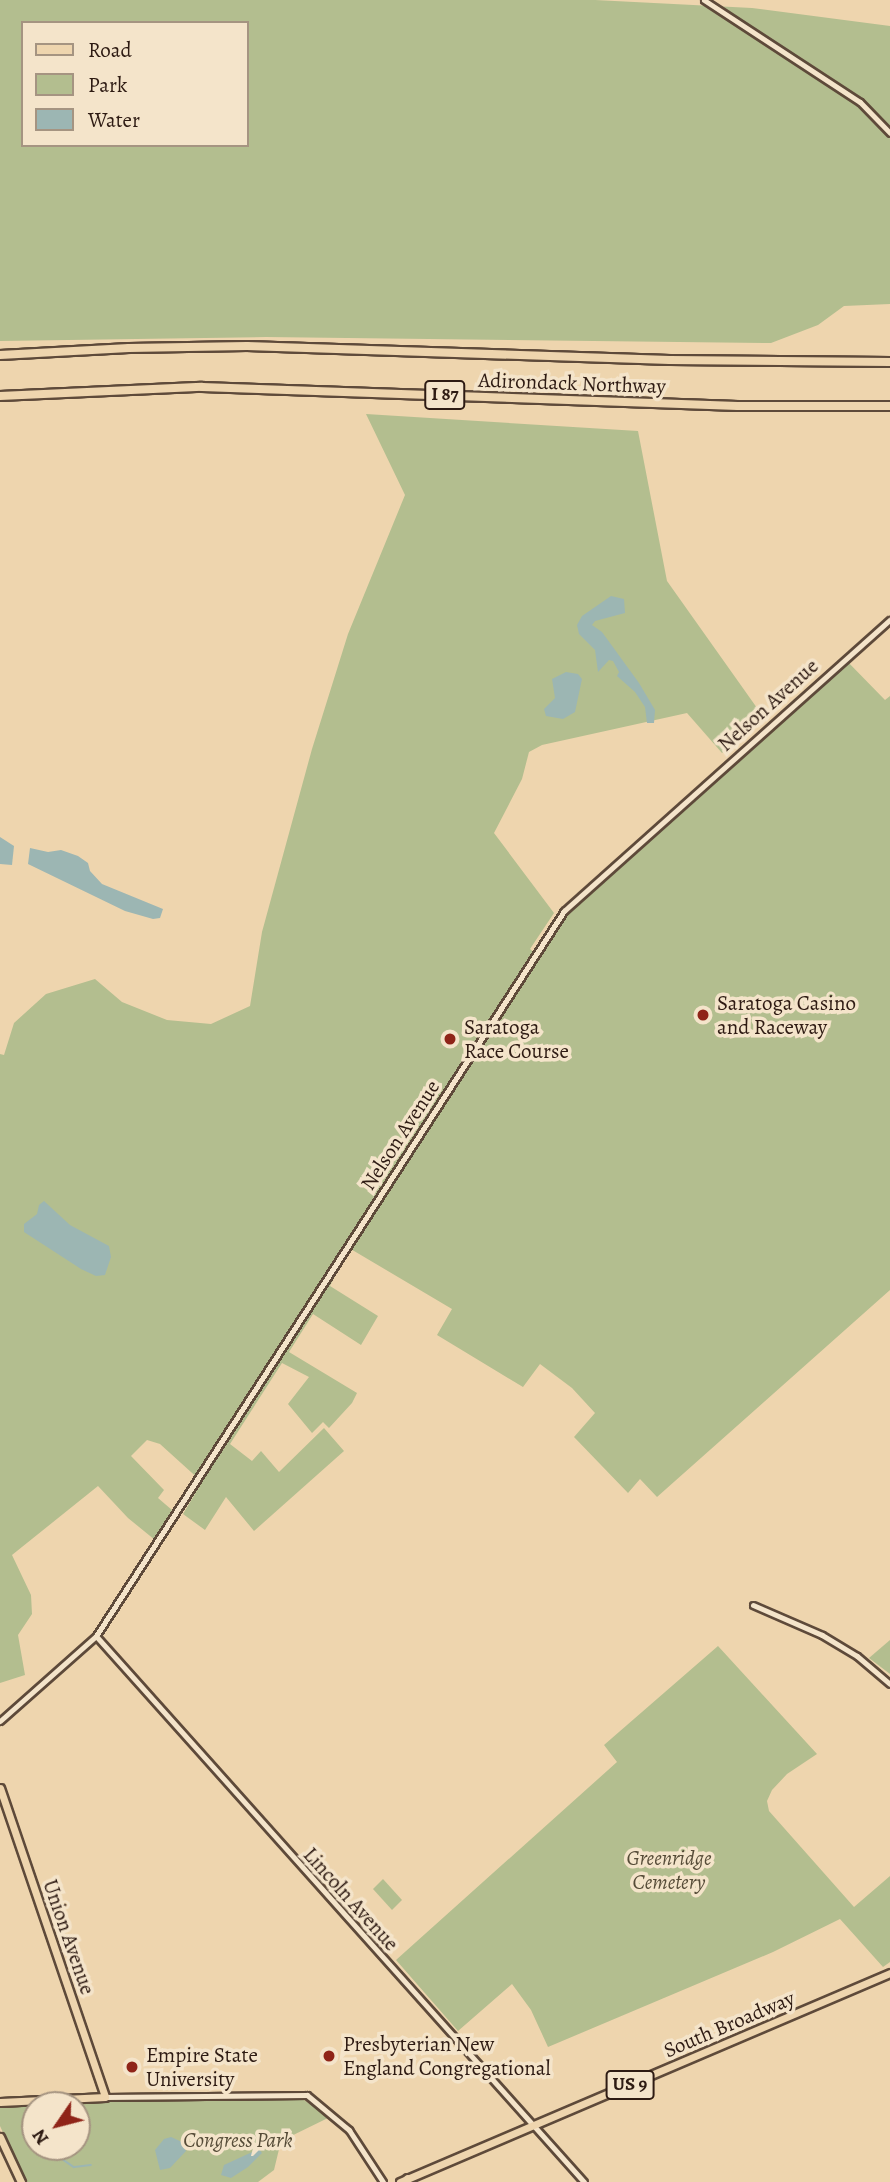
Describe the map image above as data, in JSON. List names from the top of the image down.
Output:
{
  "streets": {
    "highway": ["Adirondack Northway", "I 87"],
    "main road": ["Union Avenue", "South Broadway", "US 9"],
    "street": ["Nelson Avenue", "Lincoln Avenue"]
  },
  "crossings": [
    ["Nelson Avenue", "Lincoln Avenue"],
    ["Lincoln Avenue", "South Broadway"]
  ],
  "parks": ["Greenridge Cemetery", "Congress Park"],
  "places": [
    "Saratoga Casino and Raceway",
    "Saratoga Race Course",
    "Presbyterian New England Congregational",
    "Empire State University"
  ],
  "legend": ["Road", "Park", "Water"],
  "north": "bottom left"
}
